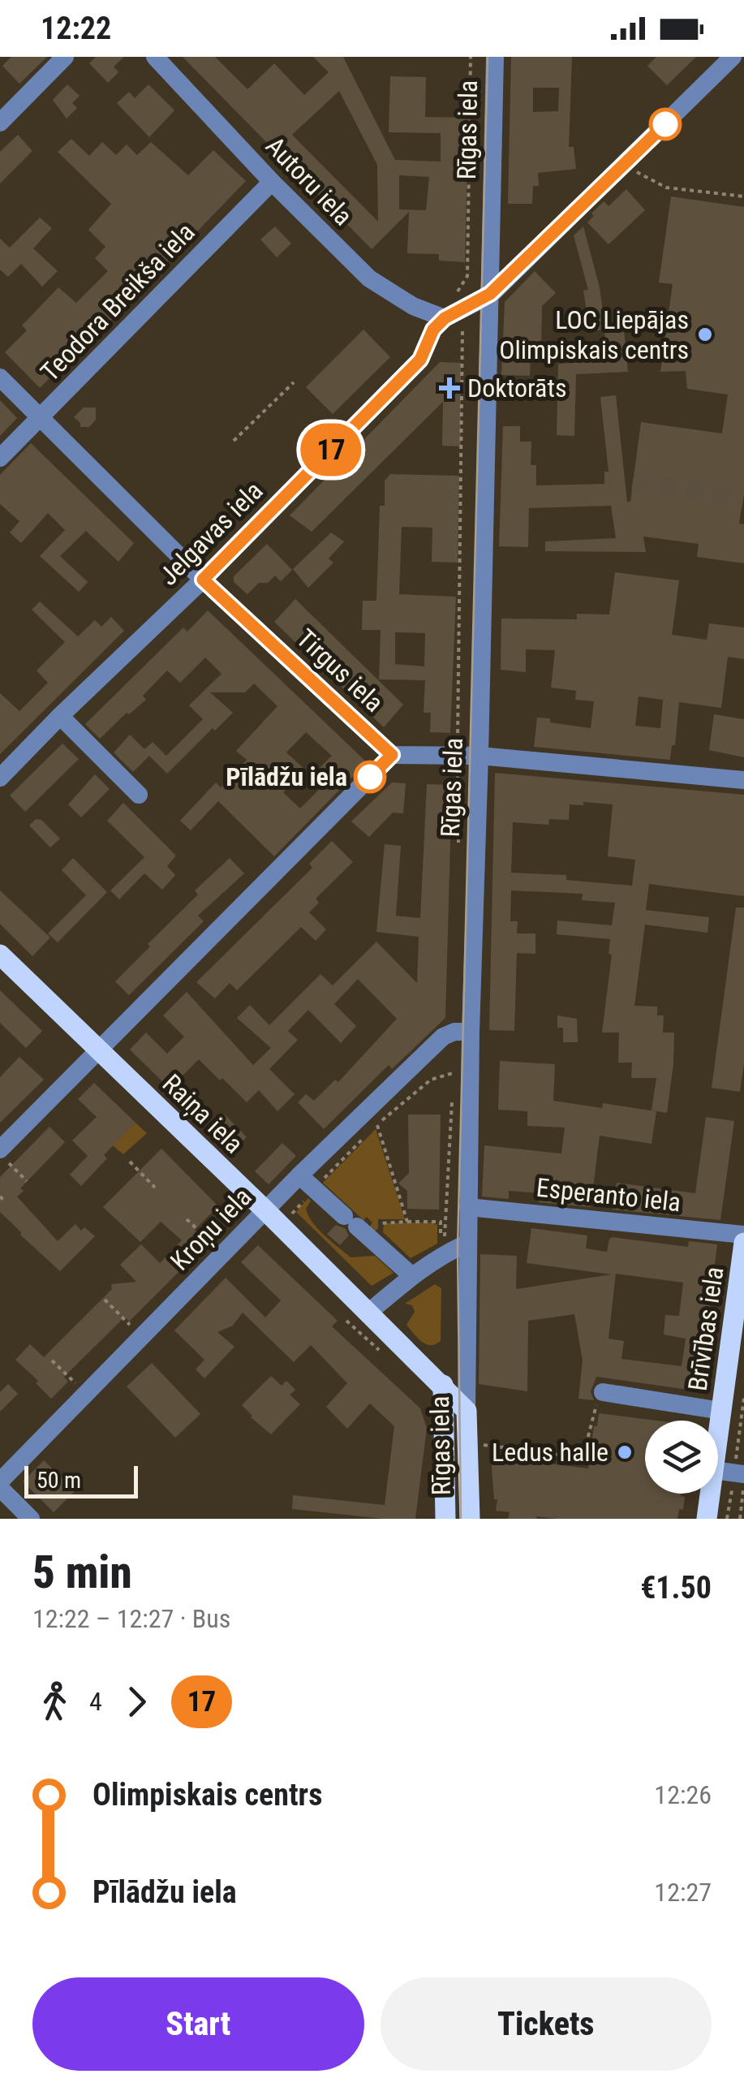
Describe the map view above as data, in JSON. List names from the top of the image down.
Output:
{
  "streets": {
    "main road": ["Rīgas iela", "Raiņa iela", "Brīvības iela"],
    "street": [
      "Autoru iela",
      "Teodora Breikša iela",
      "Jelgavas iela",
      "Tirgus iela",
      "Esperanto iela",
      "Kroņu iela"
    ]
  },
  "crossings": [
    ["Rīgas iela", "Jelgavas iela"],
    ["Rīgas iela", "Raiņa iela"],
    ["Rīgas iela", "Esperanto iela"],
    ["Rīgas iela", "Kroņu iela"],
    ["Autoru iela", "Teodora Breikša iela"],
    ["Autoru iela", "Jelgavas iela"],
    ["Teodora Breikša iela", "Tirgus iela"],
    ["Jelgavas iela", "Tirgus iela"],
    ["Raiņa iela", "Kroņu iela"]
  ],
  "places": {
    "other": ["LOC Liepājas Olimpiskais centrs", "Pīlādžu iela", "Ledus halle"],
    "health": ["Doktorāts"]
  },
  "lines": ["bus line 17"],
  "scale_bar": "50 m",
  "page": {
    "status": "12:22",
    "on_map": "17",
    "scale": "50 m",
    "heading": ["5 min", "12:22 – 12:27 · Bus", "€1.50"],
    "legs": ["4", "17"],
    "list": [
      {
        "name": "Olimpiskais centrs",
        "value": "12:26"
      },
      {
        "name": "Pīlādžu iela",
        "value": "12:27"
      }
    ],
    "buttons": ["Start", "Tickets"]
  }
}
